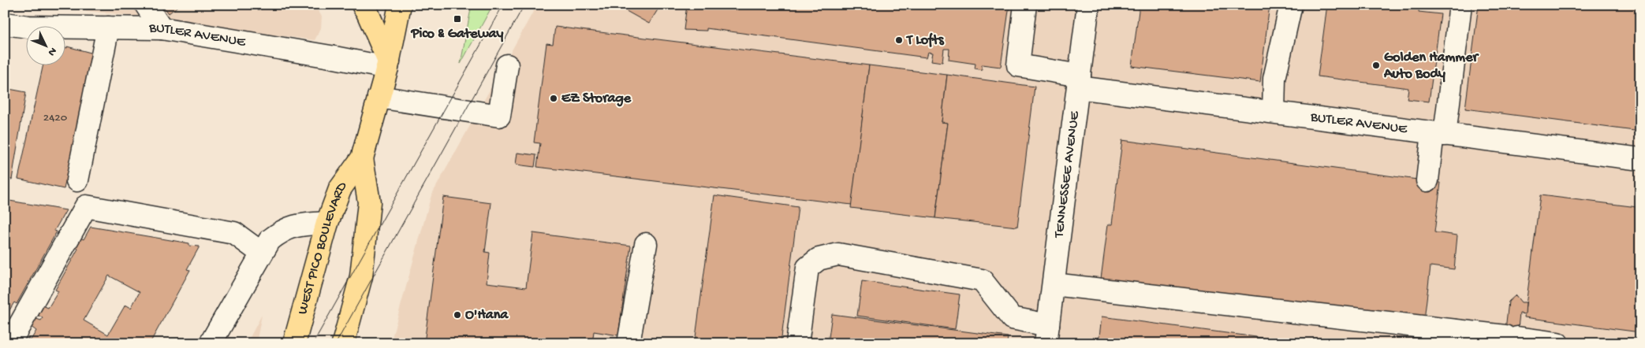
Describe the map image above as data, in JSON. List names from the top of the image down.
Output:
{
  "streets": {
    "main road": ["WEST PICO BOULEVARD"],
    "street": ["BUTLER AVENUE", "TENNESSEE AVENUE"]
  },
  "crossings": [
    ["BUTLER AVENUE", "TENNESSEE AVENUE"],
    ["BUTLER AVENUE", "WEST PICO BOULEVARD"]
  ],
  "places": {
    "transit": ["Pico & Gateway"],
    "other": [
      "T Lofts",
      "Golden Hammer Auto Body",
      "EZ Storage",
      "O'Hana"
    ]
  },
  "house_numbers": ["2420"],
  "north": "bottom right"
}
